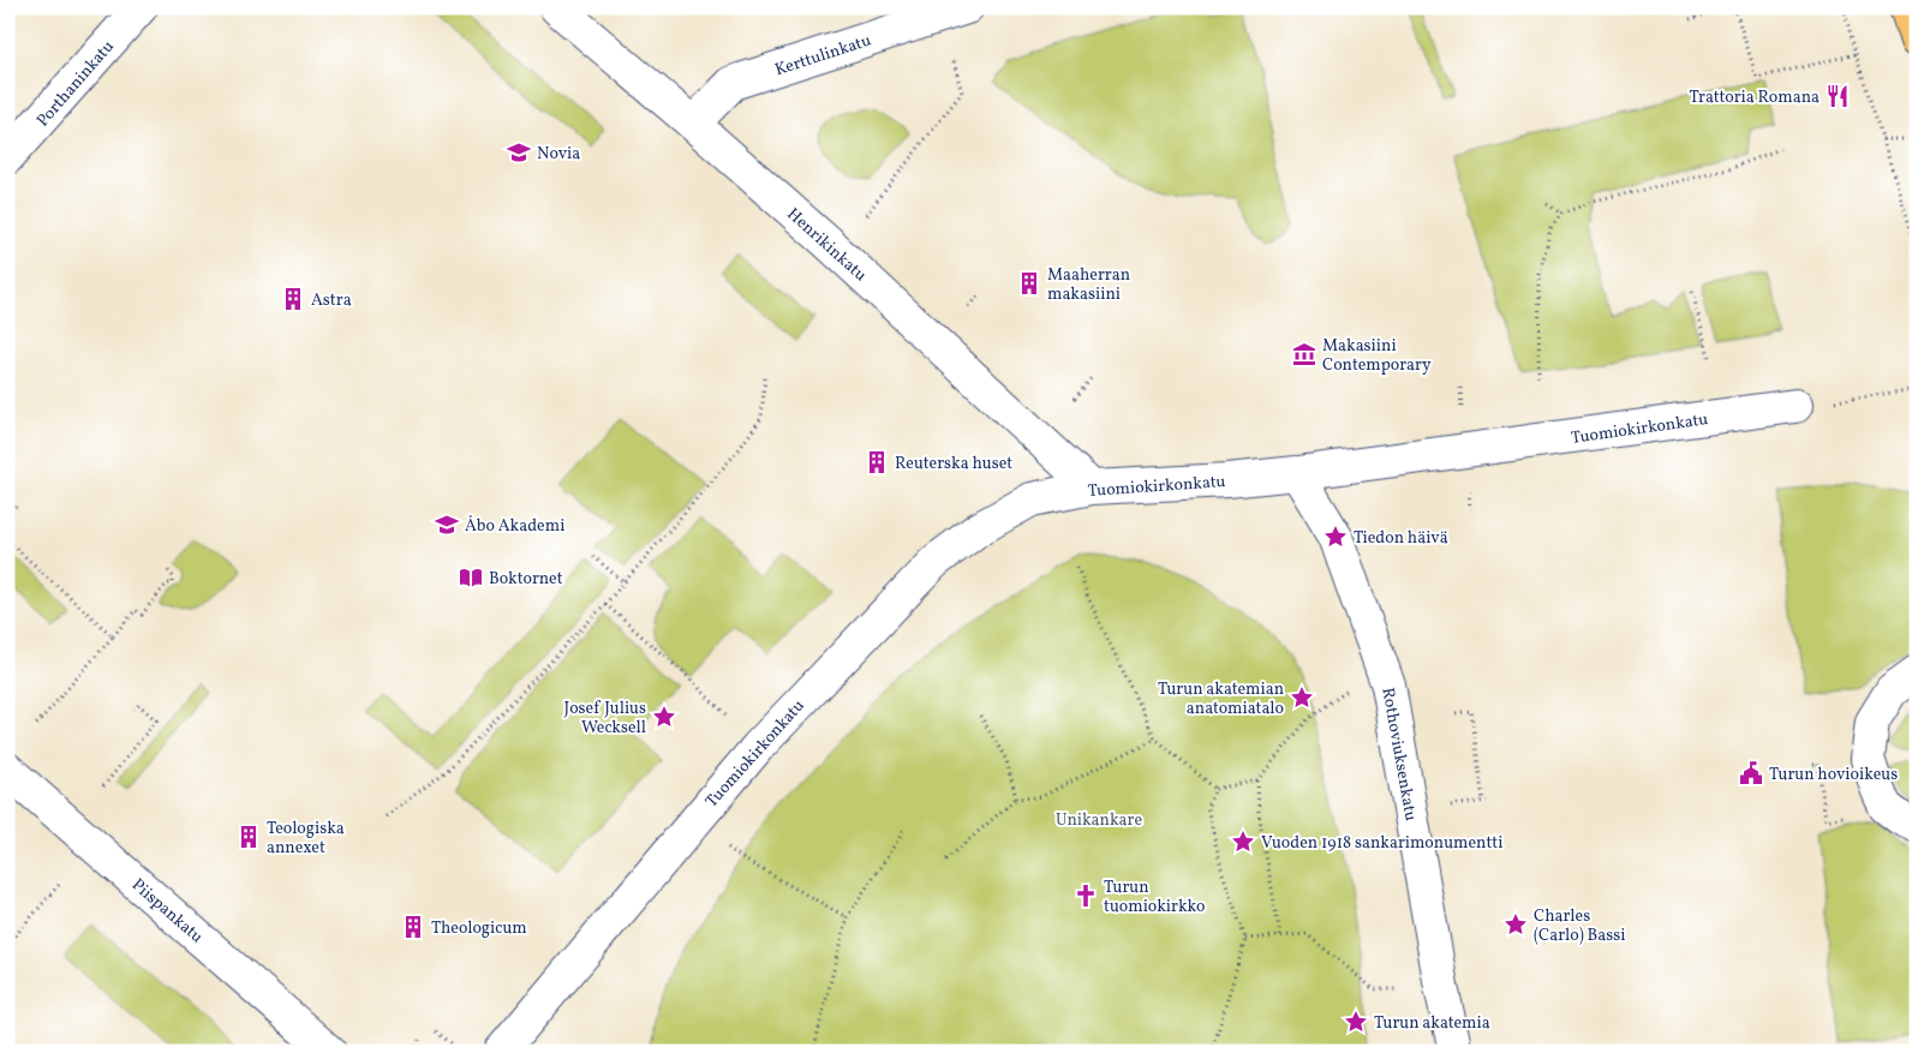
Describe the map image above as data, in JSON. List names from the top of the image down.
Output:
{
  "streets": {
    "street": [
      "Kerttulinkatu",
      "Porthaninkatu",
      "Henrikinkatu",
      "Tuomiokirkonkatu",
      "Rothoviuksenkatu",
      "Piispankatu"
    ]
  },
  "crossings": [
    ["Kerttulinkatu", "Henrikinkatu"],
    ["Henrikinkatu", "Tuomiokirkonkatu"],
    ["Tuomiokirkonkatu", "Rothoviuksenkatu"]
  ],
  "parks": ["Unikankare"],
  "places": {
    "restaurant": ["Trattoria Romana"],
    "school or university": ["Novia", "Åbo Akademi"],
    "building": [
      "Maaherran makasiini",
      "Astra",
      "Reuterska huset",
      "Teologiska annexet",
      "Theologicum"
    ],
    "museum": ["Makasiini Contemporary"],
    "place": [
      "Tiedon häivä",
      "Turun akatemian anatomiatalo",
      "Josef Julius Wecksell",
      "Vuoden 1918 sankarimonumentti",
      "Charles (Carlo) Bassi",
      "Turun akatemia"
    ],
    "library": ["Boktornet"],
    "public building": ["Turun hovioikeus"],
    "church": ["Turun tuomiokirkko"]
  }
}
